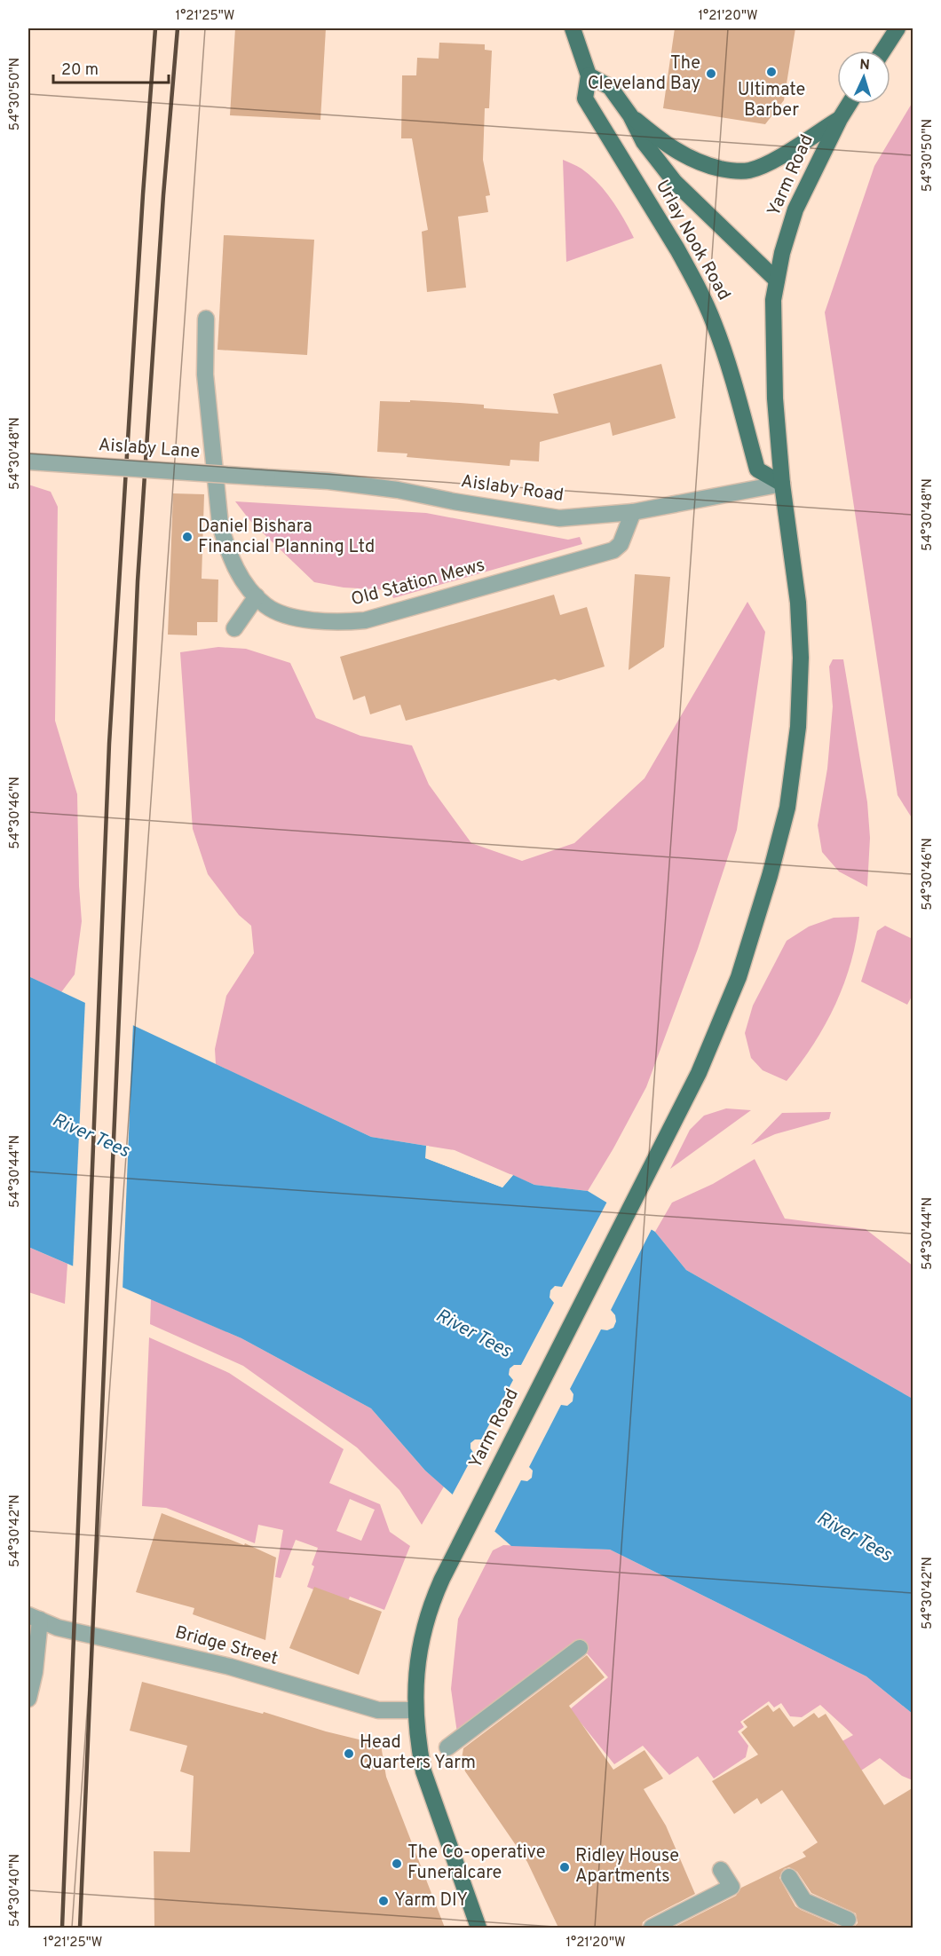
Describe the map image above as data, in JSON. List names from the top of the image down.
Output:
{
  "streets": {
    "main road": ["Yarm Road", "Urlay Nook Road"],
    "street": [
      "Aislaby Lane",
      "Aislaby Road",
      "Old Station Mews",
      "Bridge Street"
    ]
  },
  "crossings": [
    ["Yarm Road", "Urlay Nook Road"],
    ["Yarm Road", "Aislaby Road"],
    ["Yarm Road", "Bridge Street"],
    ["Urlay Nook Road", "Aislaby Road"],
    ["Aislaby Lane", "Aislaby Road"],
    ["Aislaby Road", "Old Station Mews"]
  ],
  "water": ["River Tees"],
  "places": [
    "Ultimate Barber",
    "The Cleveland Bay",
    "Daniel Bishara Financial Planning Ltd",
    "Head Quarters Yarm",
    "The Co-operative Funeralcare",
    "Ridley House Apartments",
    "Yarm DIY"
  ],
  "scale_bar": "20 m",
  "north": "top",
  "coordinates": [
    "1°21'25\"W",
    "1°21'20\"W",
    "54°30'50\"N",
    "54°30'48\"N",
    "54°30'46\"N",
    "54°30'44\"N",
    "54°30'42\"N",
    "54°30'40\"N"
  ]
}
